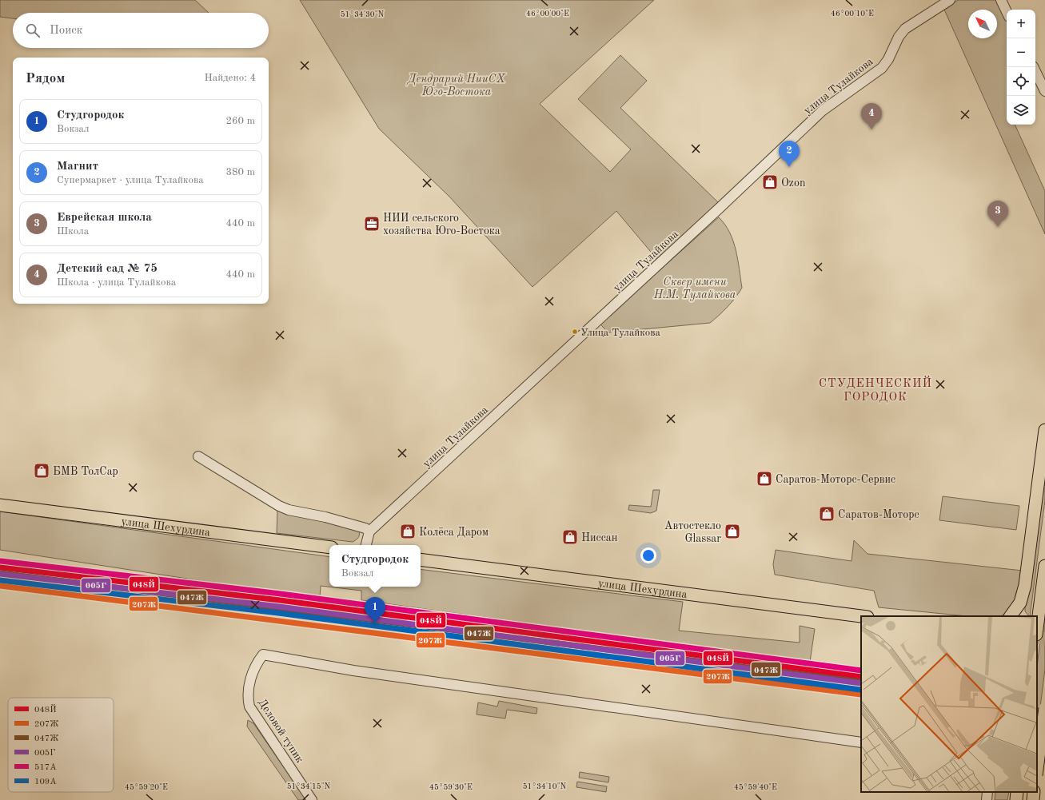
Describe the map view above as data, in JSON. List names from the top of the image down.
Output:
{
  "streets": {
    "main road": ["улица Шехурдина"],
    "street": ["улица Тулайкова", "Деловой тупик"]
  },
  "districts": ["СТУДЕНЧЕСКИЙ ГОРОДОК"],
  "parks": ["Дендрарий НииСХ Юго-Востока", "Сквер имени Н.М. Тулайкова"],
  "places": {
    "shop": [
      "Ozon",
      "БМВ ТолСар",
      "Саратов-Моторс-Сервис",
      "Саратов-Моторс",
      "Колёса Даром",
      "Автостекло Glassar",
      "Ниссан"
    ],
    "office": ["НИИ сельского хозяйства Юго-Востока"],
    "other": ["Улица Тулайкова"]
  },
  "lines": [
    "transit line 517А",
    "transit line 048Й",
    "transit line 047Ж",
    "transit line 005Г",
    "transit line 109А",
    "transit line 207Ж"
  ],
  "legend": [
    "048Й",
    "207Ж",
    "047Ж",
    "005Г",
    "517А",
    "109А"
  ],
  "north": "top left",
  "page": {
    "map_buttons": ["+", "−"],
    "search": "Поиск",
    "heading": ["Рядом", "Найдено: 4"],
    "list": [
      {
        "mark": "1",
        "name": "Студгородок",
        "note": "Вокзал",
        "value": "260 m"
      },
      {
        "mark": "2",
        "name": "Магнит",
        "note": "Супермаркет · улица Тулайкова",
        "value": "380 m"
      },
      {
        "mark": "3",
        "name": "Еврейская школа",
        "note": "Школа",
        "value": "440 m"
      },
      {
        "mark": "4",
        "name": "Детский сад № 75",
        "note": "Школа · улица Тулайкова",
        "value": "440 m"
      }
    ],
    "pins": [
      "4",
      "2",
      "3",
      "1"
    ],
    "popup": ["Студгородок", "Вокзал"]
  },
  "coordinates": [
    "46°00'00\"E",
    "46°00'10\"E",
    "51°34'30\"N",
    "51°34'15\"N",
    "51°34'10\"N",
    "45°59'20\"E",
    "45°59'30\"E",
    "45°59'40\"E"
  ]
}
